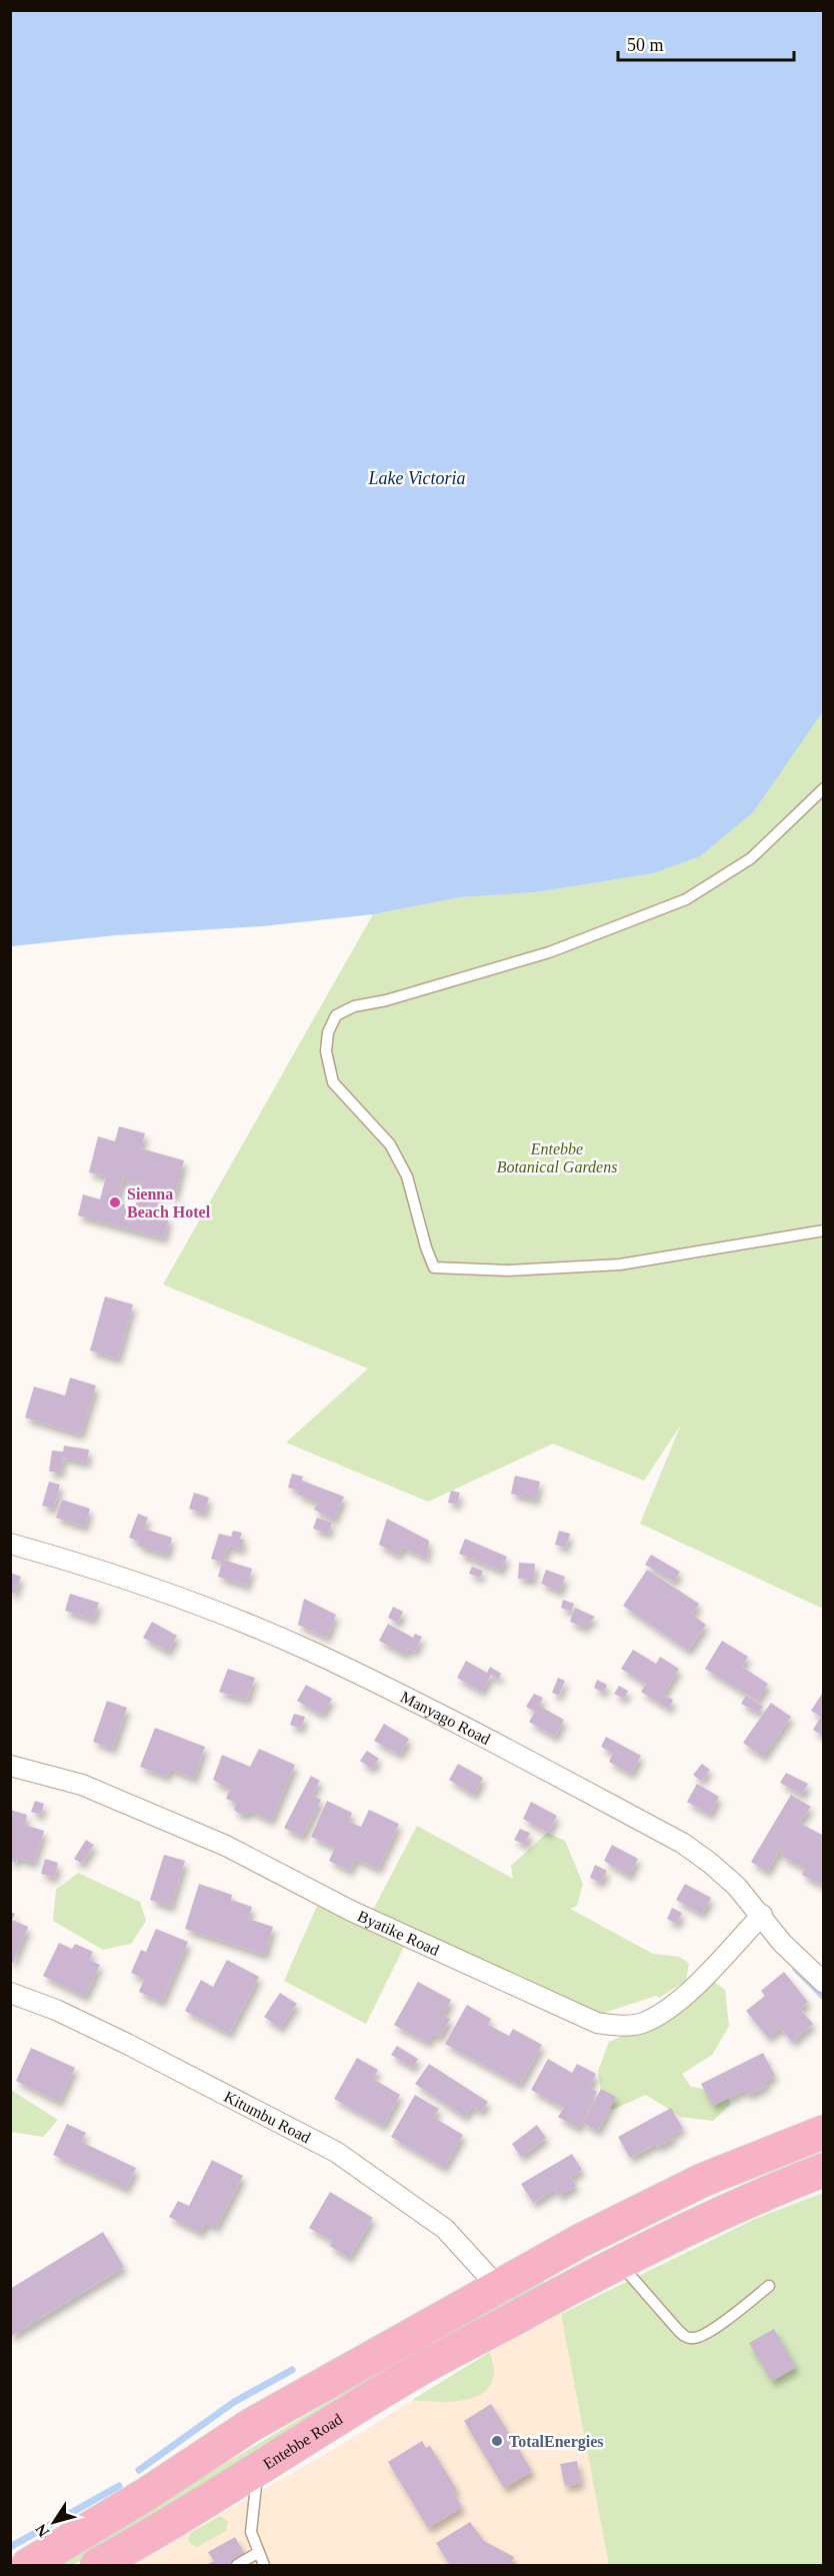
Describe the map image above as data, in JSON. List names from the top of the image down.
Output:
{
  "streets": {
    "highway": ["Entebbe Road"],
    "street": ["Manyago Road", "Byatike Road", "Kitumbu Road"]
  },
  "crossings": [
    ["Manyago Road", "Byatike Road"]
  ],
  "water": ["Lake Victoria"],
  "parks": ["Entebbe Botanical Gardens"],
  "places": ["Sienna Beach Hotel", "TotalEnergies"],
  "scale_bar": "50 m",
  "north": "bottom left"
}
